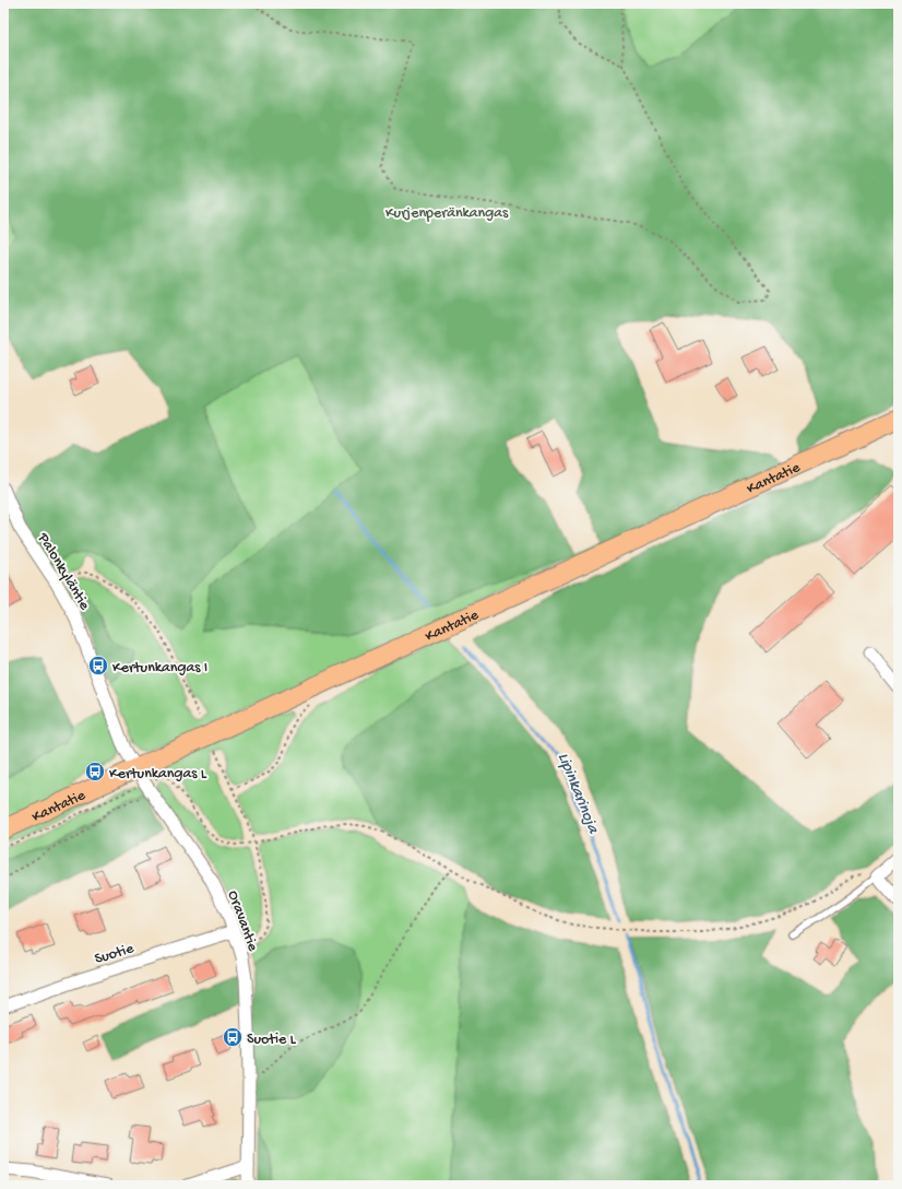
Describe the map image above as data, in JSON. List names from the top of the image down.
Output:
{
  "streets": {
    "main road": ["Kantatie"],
    "street": ["Palonkyläntie", "Oravantie", "Suotie"]
  },
  "crossings": [
    ["Kantatie", "Palonkyläntie"],
    ["Kantatie", "Oravantie"],
    ["Palonkyläntie", "Oravantie"],
    ["Oravantie", "Suotie"]
  ],
  "water": ["Lipinkarinoja"],
  "parks": ["Kurjenperänkangas"],
  "places": {
    "bus stop": ["Kertunkangas I", "Kertunkangas L", "Suotie L"]
  }
}
